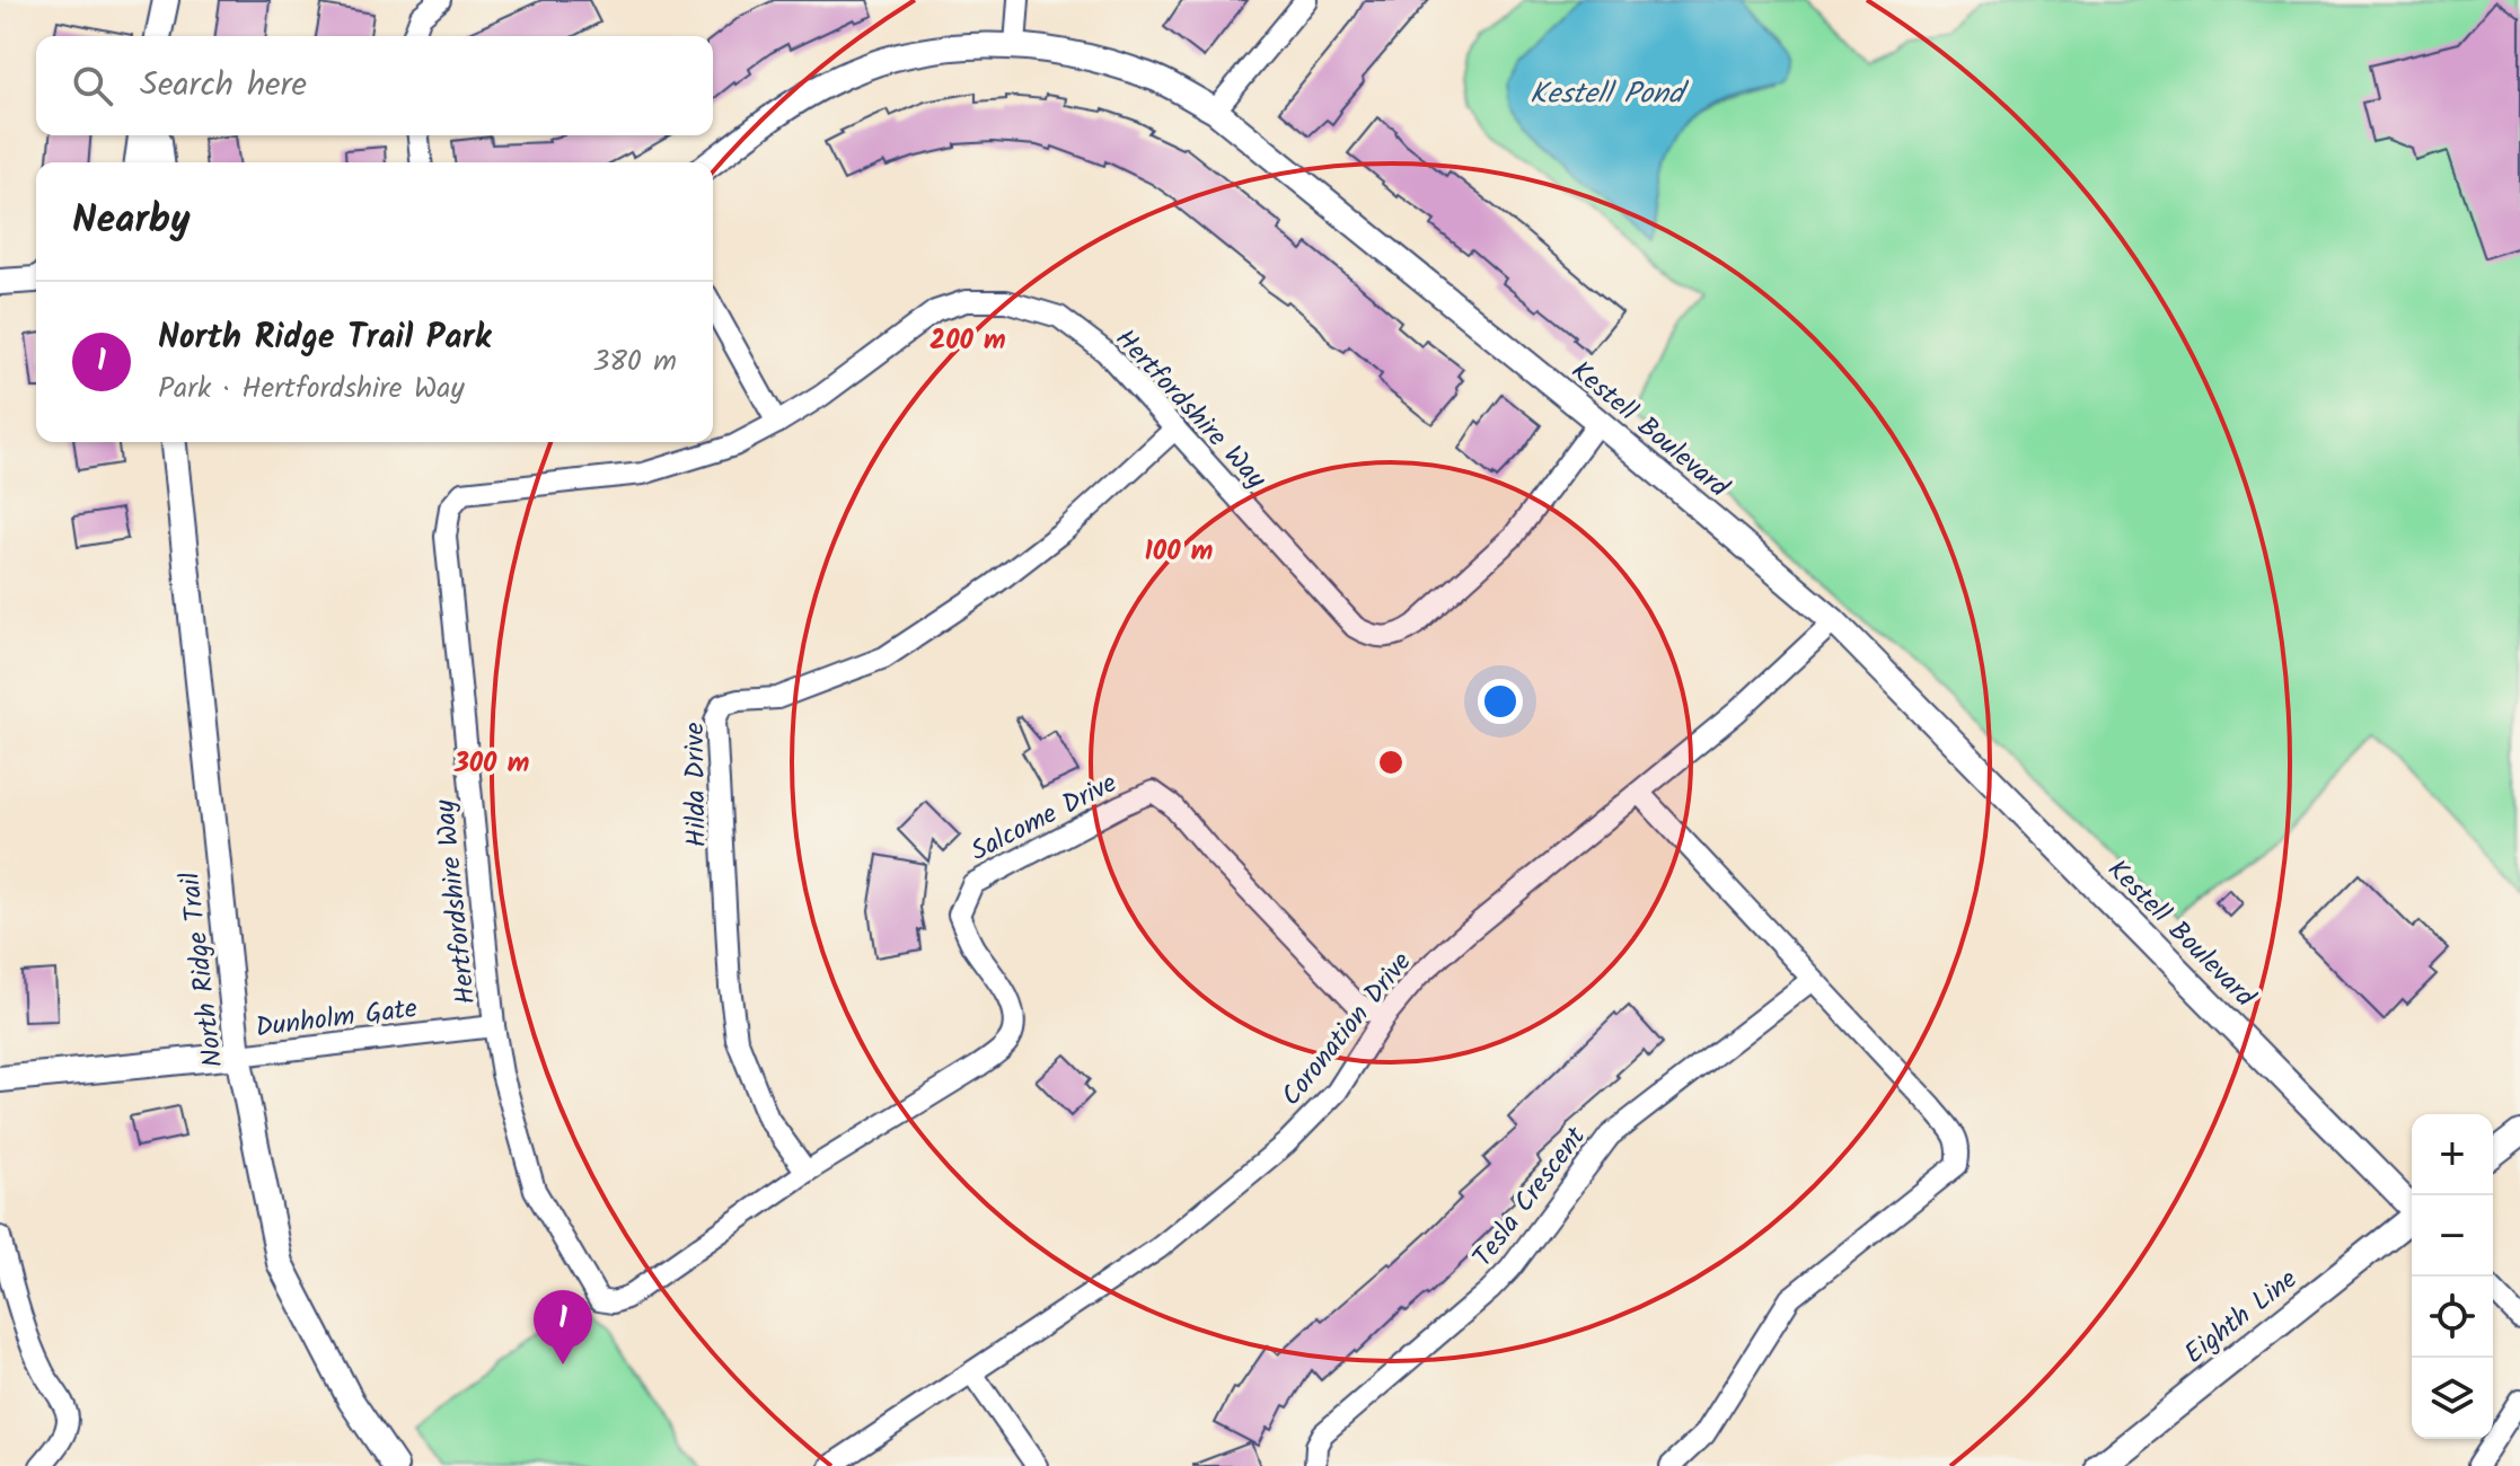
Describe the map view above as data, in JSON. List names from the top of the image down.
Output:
{
  "streets": {
    "street": [
      "Hertfordshire Way",
      "Kestell Boulevard",
      "Hilda Drive",
      "Salcome Drive",
      "North Ridge Trail",
      "Dunholm Gate",
      "Coronation Drive",
      "Tesla Crescent",
      "Eighth Line"
    ]
  },
  "crossings": [
    ["Hertfordshire Way", "Kestell Boulevard"],
    ["Hertfordshire Way", "Hilda Drive"],
    ["Hertfordshire Way", "Salcome Drive"],
    ["Hertfordshire Way", "Dunholm Gate"],
    ["Kestell Boulevard", "Coronation Drive"],
    ["Hilda Drive", "Salcome Drive"],
    ["Salcome Drive", "Coronation Drive"],
    ["North Ridge Trail", "Dunholm Gate"]
  ],
  "water": ["Kestell Pond"],
  "page": {
    "search": "Search here",
    "heading": "Nearby",
    "list": [
      {
        "mark": "1",
        "name": "North Ridge Trail Park",
        "note": "Park · Hertfordshire Way",
        "value": "380 m"
      }
    ],
    "map_buttons": ["+", "−"],
    "pins": "1"
  },
  "rings": ["200 m", "100 m", "300 m"]
}
